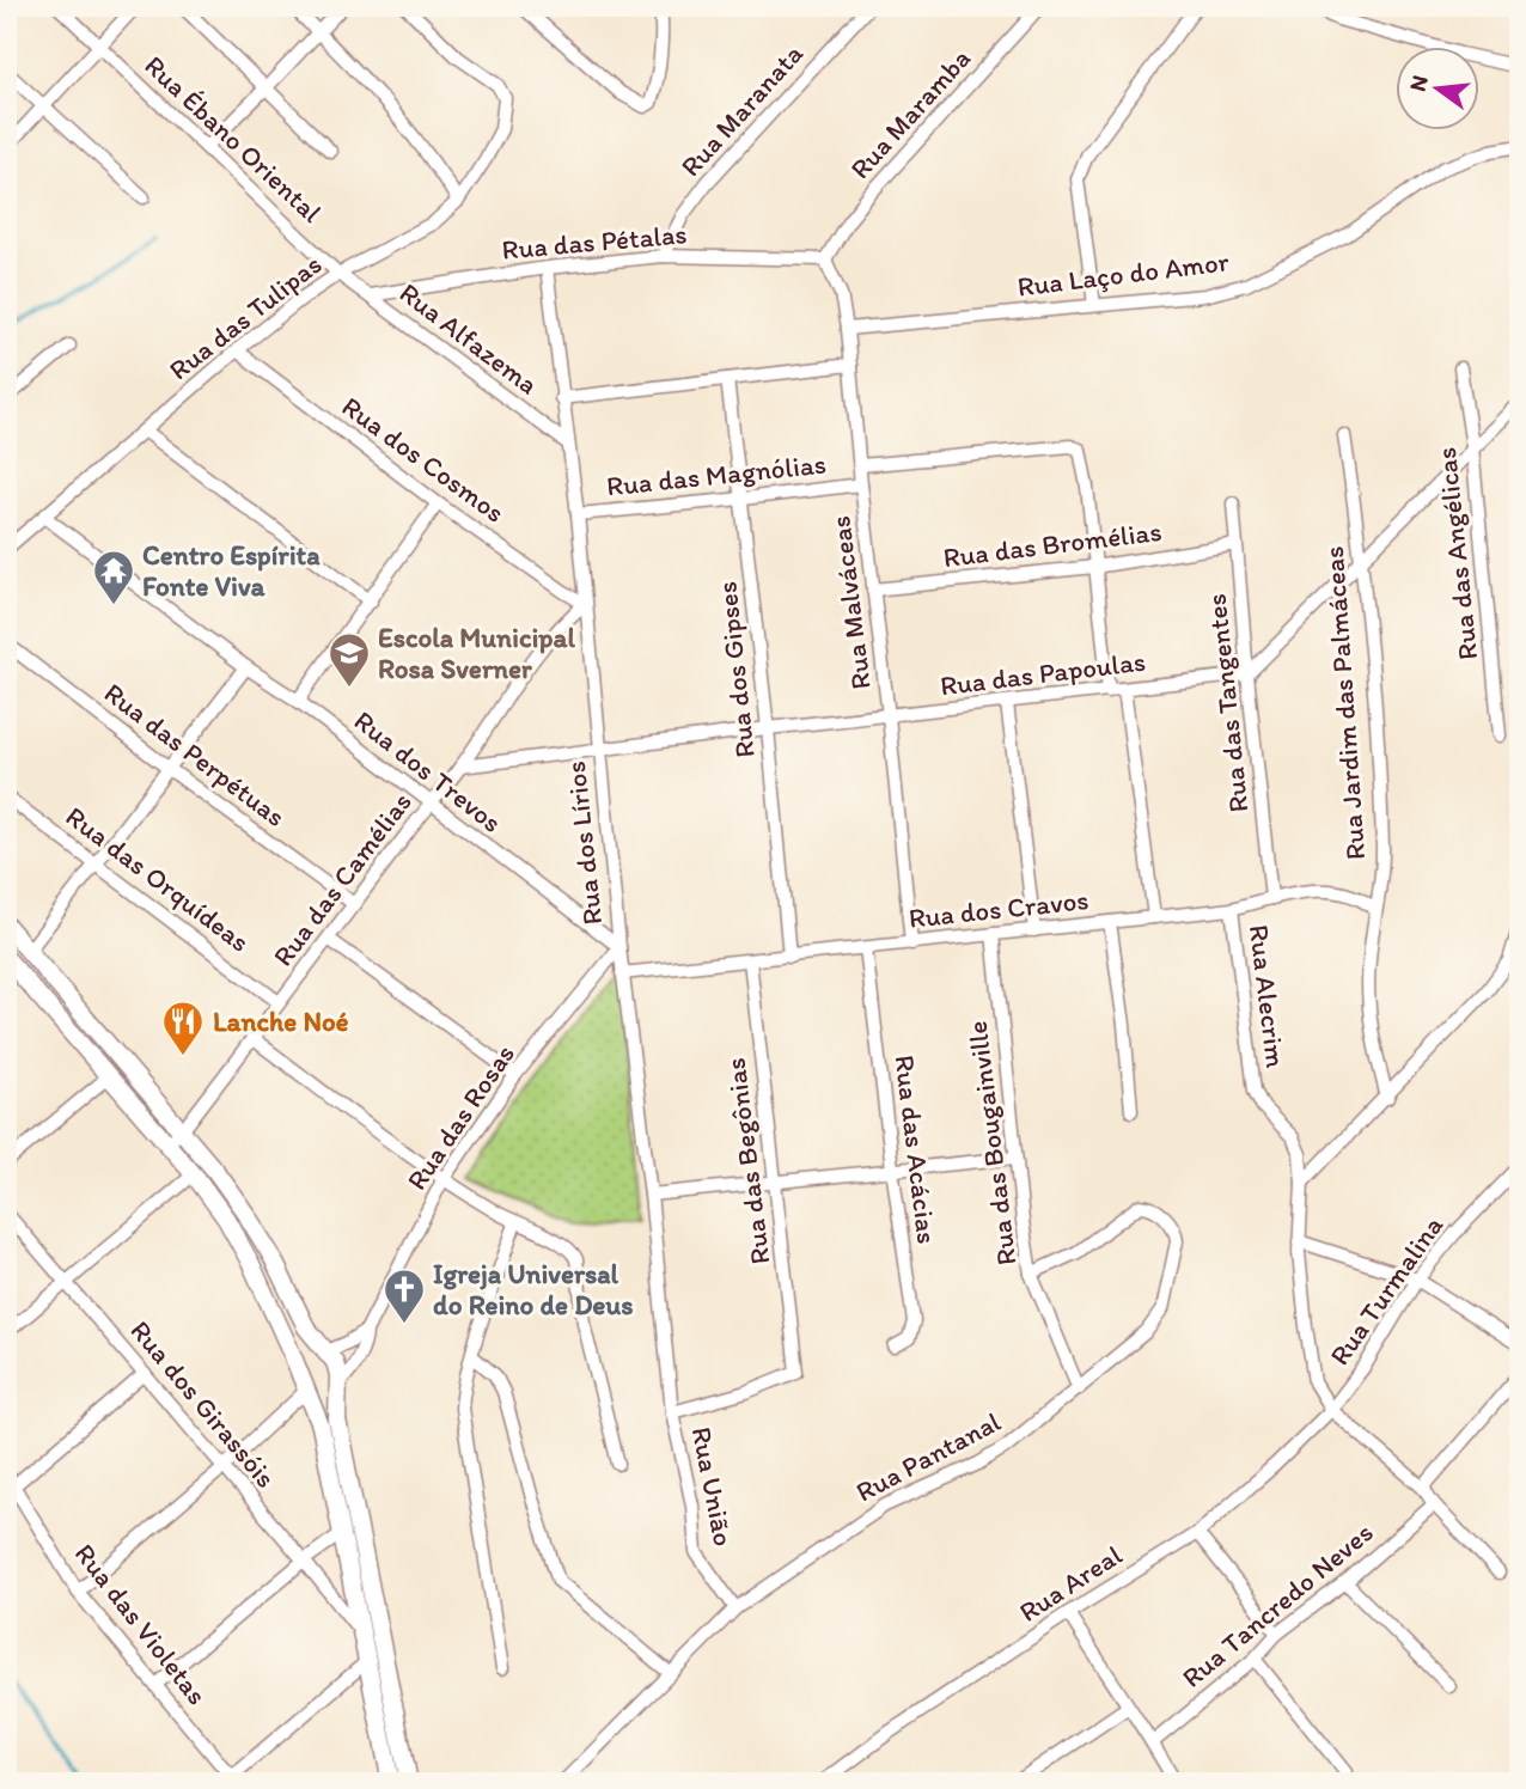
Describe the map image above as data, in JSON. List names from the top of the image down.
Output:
{
  "streets": {
    "street": [
      "Rua Maranata",
      "Rua Maramba",
      "Rua Ébano Oriental",
      "Rua das Pétalas",
      "Rua Laço do Amor",
      "Rua das Tulipas",
      "Rua Alfazema",
      "Rua dos Cosmos",
      "Rua das Magnólias",
      "Rua das Bromélias",
      "Rua das Angélicas",
      "Rua Malváceas",
      "Rua dos Gipses",
      "Rua das Papoulas",
      "Rua das Tangentes",
      "Rua Jardim das Palmáceas",
      "Rua das Perpétuas",
      "Rua dos Trevos",
      "Rua dos Lírios",
      "Rua das Orquídeas",
      "Rua das Camélias",
      "Rua dos Cravos",
      "Rua Alecrim",
      "Rua das Rosas",
      "Rua das Bougainville",
      "Rua das Acácias",
      "Rua das Begônias",
      "Rua Turmalina",
      "Rua dos Girassóis",
      "Rua Pantanal",
      "Rua União",
      "Rua Areal",
      "Rua Tancredo Neves",
      "Rua das Violetas"
    ]
  },
  "crossings": [
    ["Rua Maranata", "Rua das Pétalas"],
    ["Rua Maramba", "Rua das Pétalas"],
    ["Rua Maramba", "Rua Malváceas"],
    ["Rua Ébano Oriental", "Rua das Tulipas"],
    ["Rua Ébano Oriental", "Rua Alfazema"],
    ["Rua das Pétalas", "Rua Alfazema"],
    ["Rua das Pétalas", "Rua Malváceas"],
    ["Rua das Pétalas", "Rua dos Lírios"],
    ["Rua Laço do Amor", "Rua Malváceas"],
    ["Rua das Tulipas", "Rua Alfazema"],
    ["Rua das Tulipas", "Rua dos Cosmos"],
    ["Rua das Tulipas", "Rua dos Trevos"],
    ["Rua Alfazema", "Rua dos Lírios"],
    ["Rua dos Cosmos", "Rua dos Lírios"],
    ["Rua dos Cosmos", "Rua das Camélias"],
    ["Rua das Magnólias", "Rua das Bromélias"],
    ["Rua das Magnólias", "Rua Malváceas"],
    ["Rua das Magnólias", "Rua dos Gipses"],
    ["Rua das Magnólias", "Rua dos Lírios"],
    ["Rua das Bromélias", "Rua Malváceas"],
    ["Rua das Bromélias", "Rua das Tangentes"],
    ["Rua Malváceas", "Rua das Papoulas"],
    ["Rua Malváceas", "Rua dos Cravos"],
    ["Rua dos Gipses", "Rua das Papoulas"],
    ["Rua dos Gipses", "Rua dos Cravos"],
    ["Rua das Papoulas", "Rua das Tangentes"],
    ["Rua das Papoulas", "Rua dos Lírios"],
    ["Rua das Papoulas", "Rua das Camélias"],
    ["Rua das Tangentes", "Rua dos Cravos"],
    ["Rua Jardim das Palmáceas", "Rua dos Cravos"],
    ["Rua das Perpétuas", "Rua das Camélias"],
    ["Rua dos Trevos", "Rua dos Lírios"],
    ["Rua dos Trevos", "Rua das Camélias"],
    ["Rua dos Trevos", "Rua das Rosas"],
    ["Rua dos Lírios", "Rua das Camélias"],
    ["Rua dos Lírios", "Rua dos Cravos"],
    ["Rua dos Lírios", "Rua das Rosas"],
    ["Rua dos Lírios", "Rua das Begônias"],
    ["Rua dos Lírios", "Rua União"],
    ["Rua das Orquídeas", "Rua das Camélias"],
    ["Rua dos Cravos", "Rua Alecrim"],
    ["Rua dos Cravos", "Rua das Bougainville"],
    ["Rua dos Cravos", "Rua das Acácias"],
    ["Rua dos Cravos", "Rua das Begônias"],
    ["Rua das Bougainville", "Rua Pantanal"],
    ["Rua das Begônias", "Rua União"],
    ["Rua Turmalina", "Rua Areal"],
    ["Rua Pantanal", "Rua União"]
  ],
  "places": {
    "temple": ["Centro Espírita Fonte Viva"],
    "school or university": ["Escola Municipal Rosa Sverner"],
    "restaurant": ["Lanche Noé"],
    "church": ["Igreja Universal do Reino de Deus"]
  },
  "north": "left"
}
